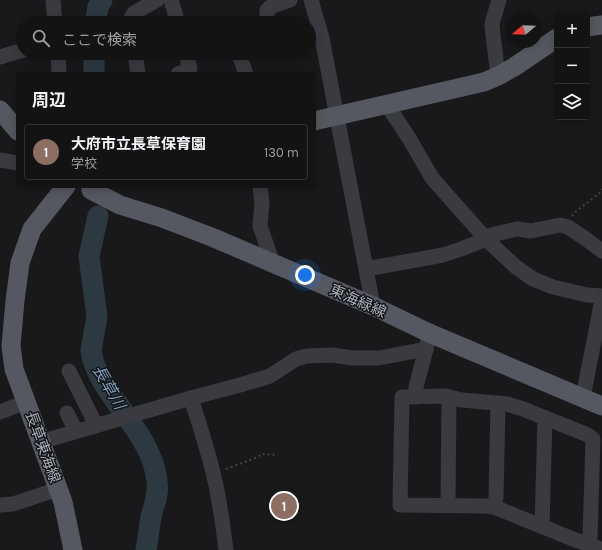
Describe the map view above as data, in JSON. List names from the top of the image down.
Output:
{
  "streets": {
    "main road": ["東海緑線", "長草東海線"]
  },
  "water": ["長草川"],
  "north": "left",
  "page": {
    "map_buttons": ["+", "−"],
    "search": "ここで検索",
    "heading": "周辺",
    "list": [
      {
        "mark": "1",
        "name": "大府市立長草保育園",
        "note": "学校",
        "value": "130 m"
      }
    ],
    "pins": "1"
  }
}
